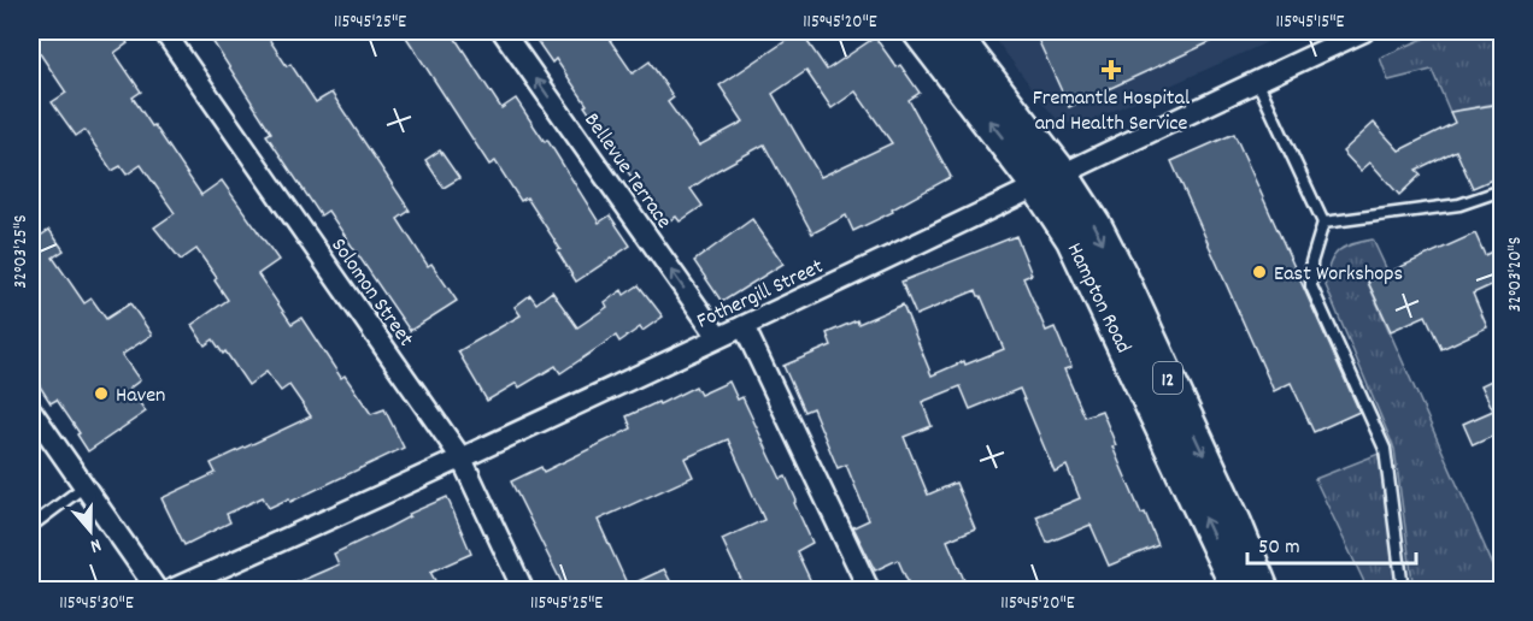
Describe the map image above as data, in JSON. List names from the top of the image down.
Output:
{
  "streets": {
    "main road": ["Hampton Road", "12"],
    "street": ["Bellevue Terrace", "Solomon Street", "Fothergill Street"]
  },
  "crossings": [
    ["Bellevue Terrace", "Fothergill Street"],
    ["Solomon Street", "Fothergill Street"],
    ["Fothergill Street", "Hampton Road"]
  ],
  "one_way": ["Bellevue Terrace"],
  "places": {
    "health": ["Fremantle Hospital and Health Service"],
    "other": ["East Workshops", "Haven"]
  },
  "scale_bar": "50 m",
  "north": "bottom",
  "coordinates": [
    "115°45'25\"E",
    "115°45'20\"E",
    "115°45'15\"E",
    "32°03'25\"S",
    "32°03'20\"S",
    "115°45'30\"E"
  ]
}
